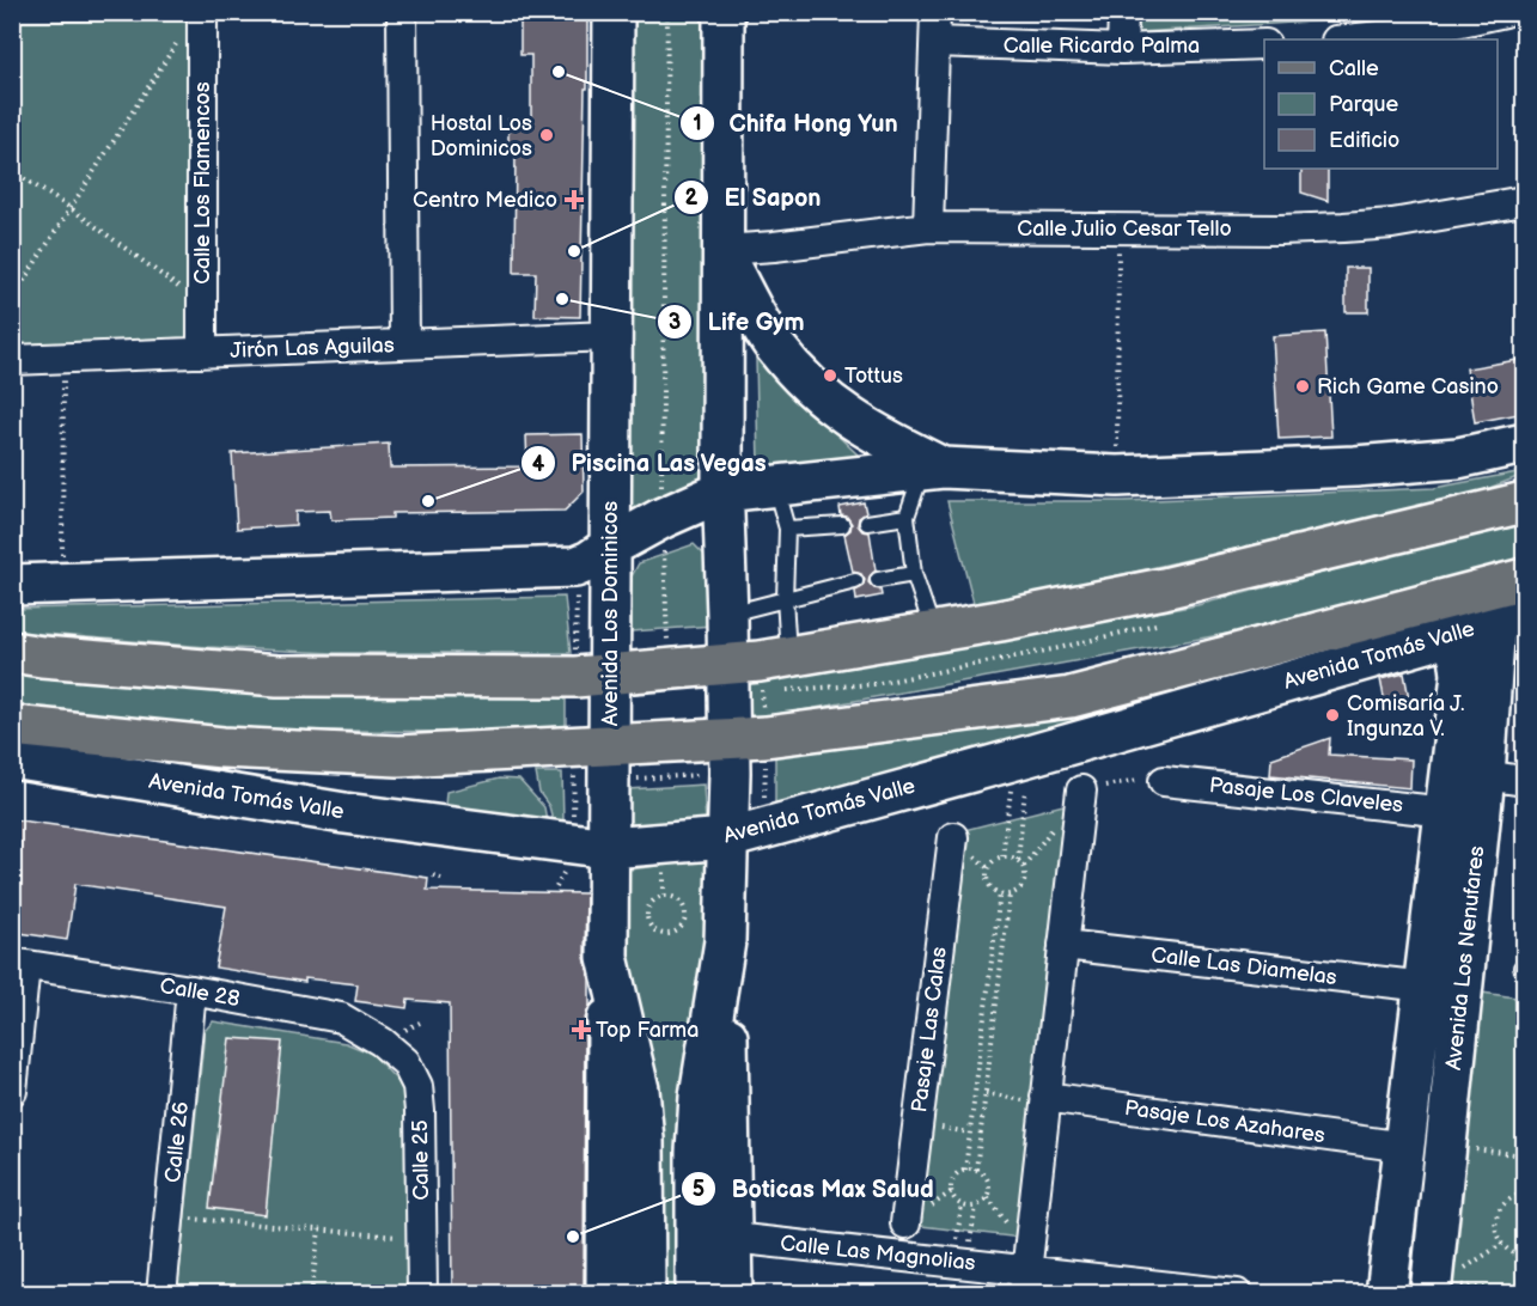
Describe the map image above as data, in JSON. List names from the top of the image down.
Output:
{
  "streets": {
    "main road": ["Avenida Los Dominicos", "Avenida Tomás Valle", "Avenida Los Nenufares"],
    "street": [
      "Calle Ricardo Palma",
      "Calle Los Flamencos",
      "Calle Julio Cesar Tello",
      "Jirón Las Aguilas",
      "Pasaje Los Claveles",
      "Calle Las Diamelas",
      "Calle 28",
      "Pasaje Las Calas",
      "Pasaje Los Azahares",
      "Calle 26",
      "Calle 25",
      "Calle Las Magnolias"
    ]
  },
  "crossings": [
    ["Calle Los Flamencos", "Jirón Las Aguilas"],
    ["Jirón Las Aguilas", "Avenida Los Dominicos"],
    ["Avenida Los Dominicos", "Avenida Tomás Valle"],
    ["Avenida Tomás Valle", "Avenida Los Nenufares"],
    ["Pasaje Los Claveles", "Avenida Los Nenufares"],
    ["Avenida Los Nenufares", "Calle Las Diamelas"],
    ["Avenida Los Nenufares", "Pasaje Los Azahares"],
    ["Calle 28", "Calle 26"],
    ["Calle 28", "Calle 25"]
  ],
  "places": {
    "other": [
      "Chifa Hong Yun",
      "Hostal Los Dominicos",
      "El Sapon",
      "Life Gym",
      "Tottus",
      "Rich Game Casino",
      "Piscina Las Vegas",
      "Comisaría J. Ingunza V.",
      "Boticas Max Salud"
    ],
    "health": ["Centro Medico", "Top Farma"]
  },
  "legend": ["Calle", "Parque", "Edificio"]
}
